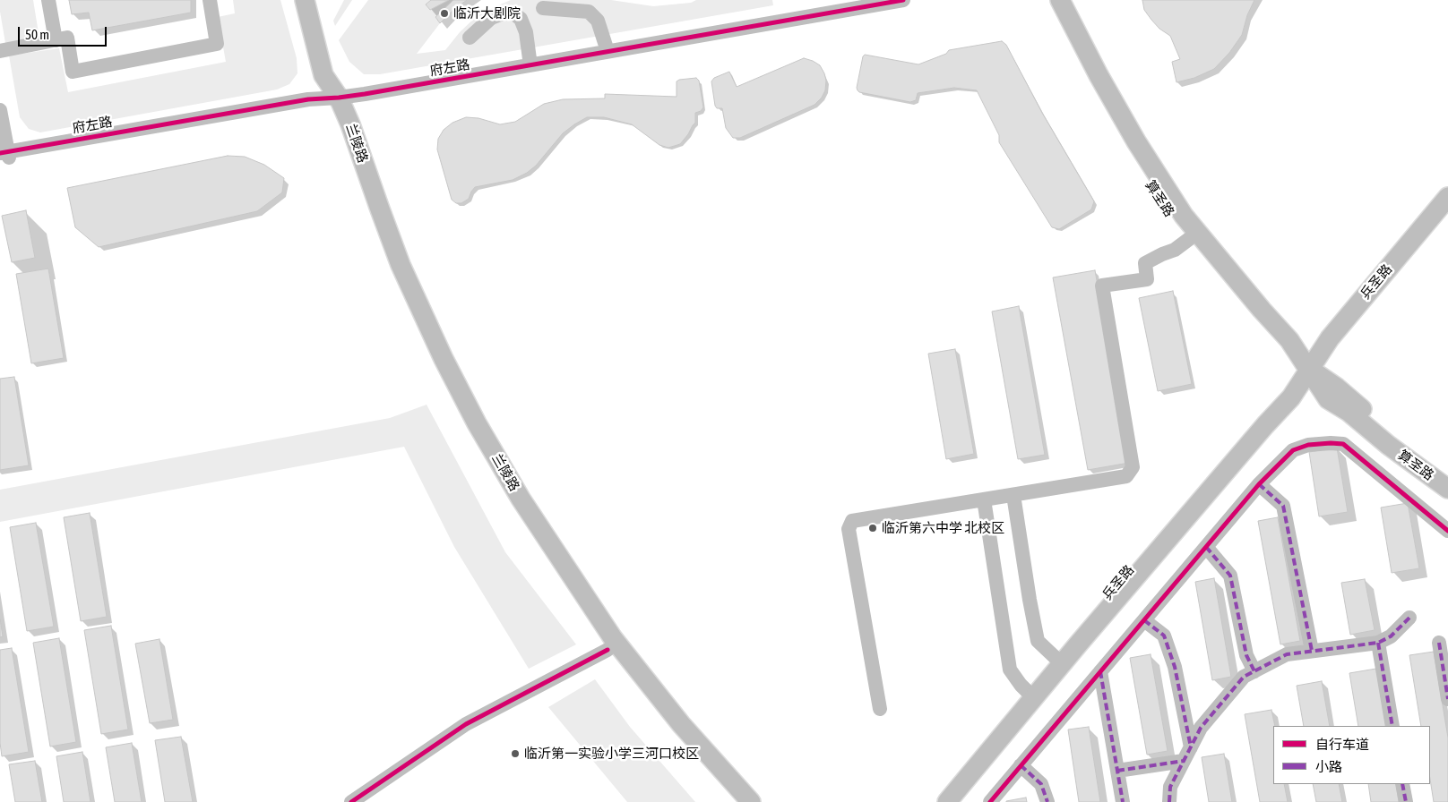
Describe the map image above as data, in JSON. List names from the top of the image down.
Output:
{
  "streets": {
    "main road": ["兰陵路", "算圣路", "兵圣路"],
    "street": ["府左路"]
  },
  "crossings": [
    ["府左路", "兰陵路"],
    ["算圣路", "兵圣路"]
  ],
  "places": ["临沂大剧院", "临沂第六中学 北校区", "临沂第一实验小学三河口校区"],
  "legend": ["自行车道", "小路"],
  "scale_bar": "50 m"
}
